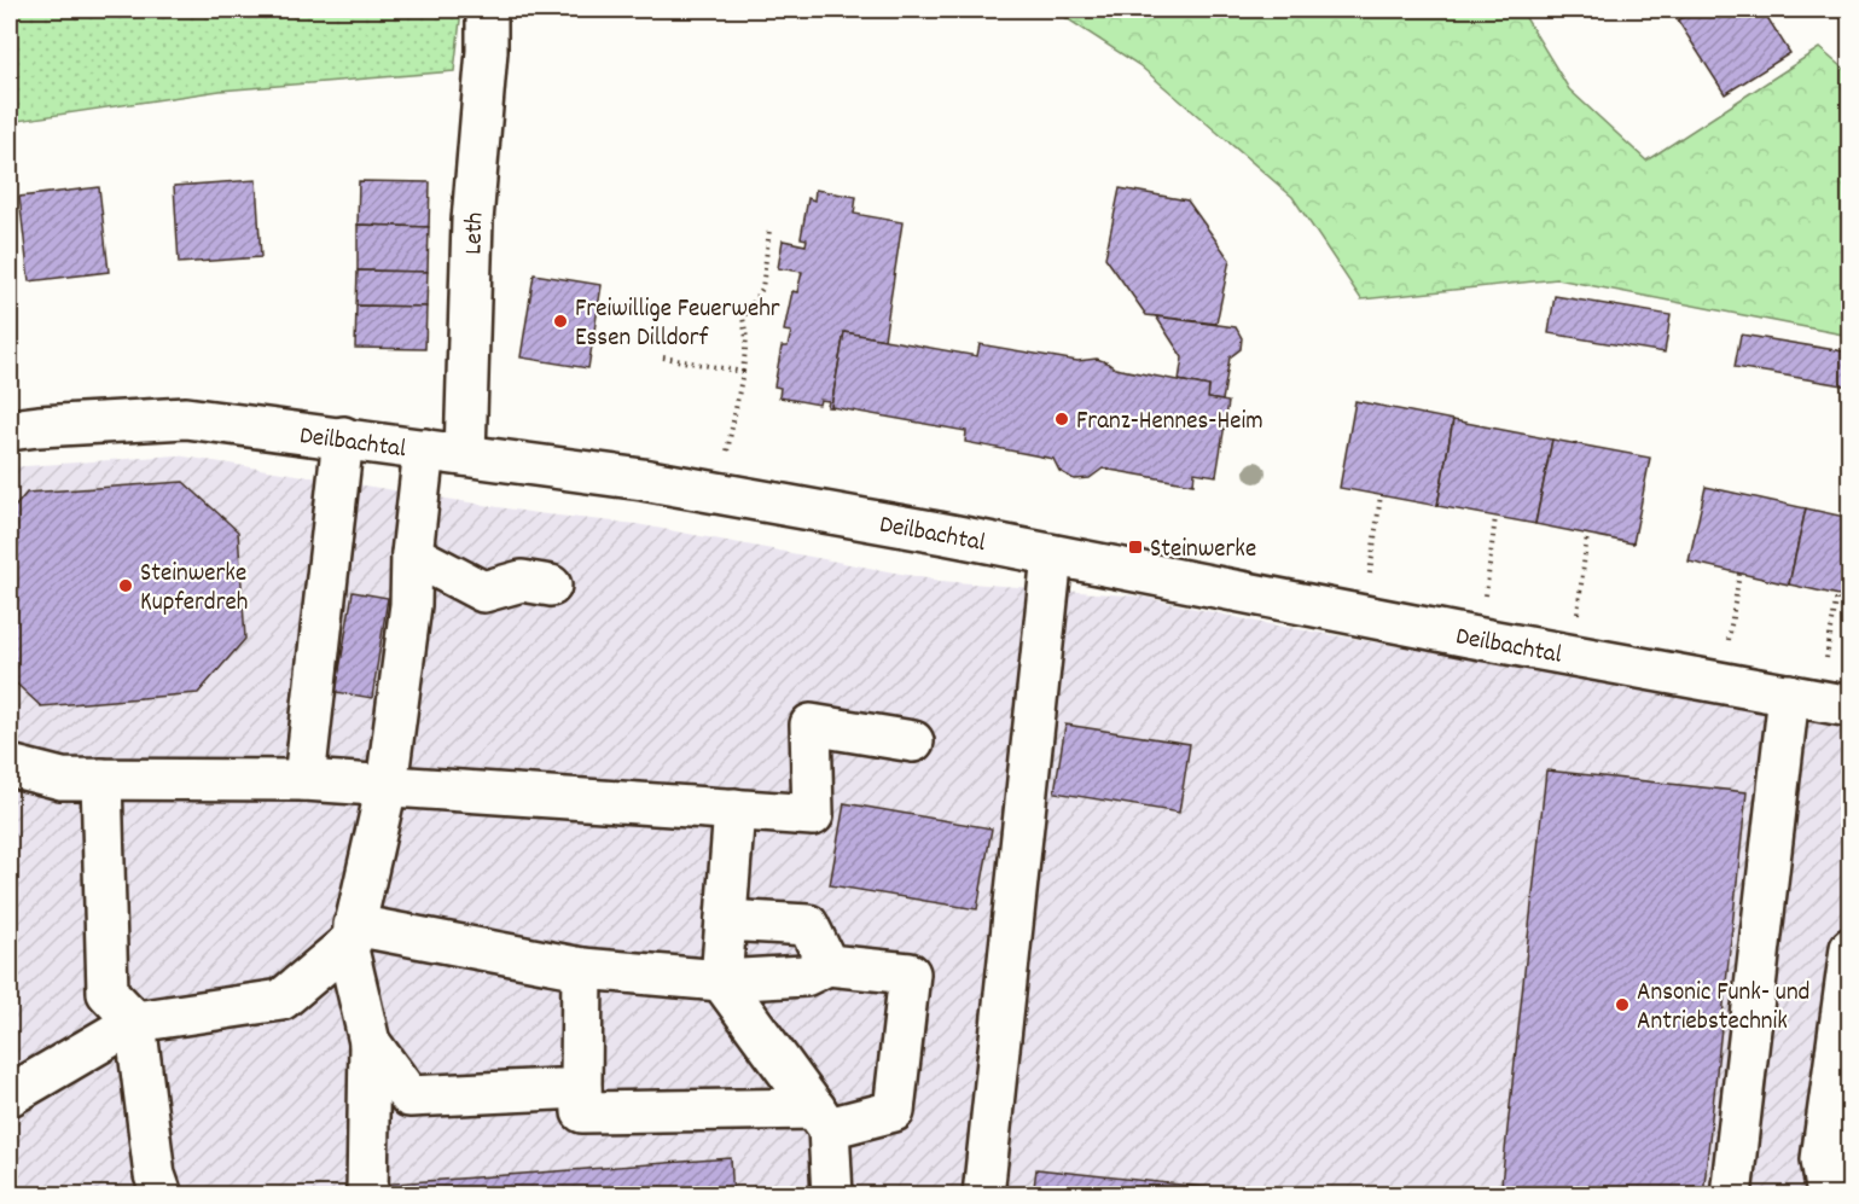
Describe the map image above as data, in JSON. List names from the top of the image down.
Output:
{
  "streets": {
    "street": ["Leth", "Deilbachtal"]
  },
  "crossings": [
    ["Leth", "Deilbachtal"]
  ],
  "places": {
    "other": [
      "Freiwillige Feuerwehr Essen Dilldorf",
      "Franz-Hennes-Heim",
      "Steinwerke Kupferdreh",
      "Ansonic Funk- und Antriebstechnik"
    ],
    "transit": ["Steinwerke"]
  }
}
